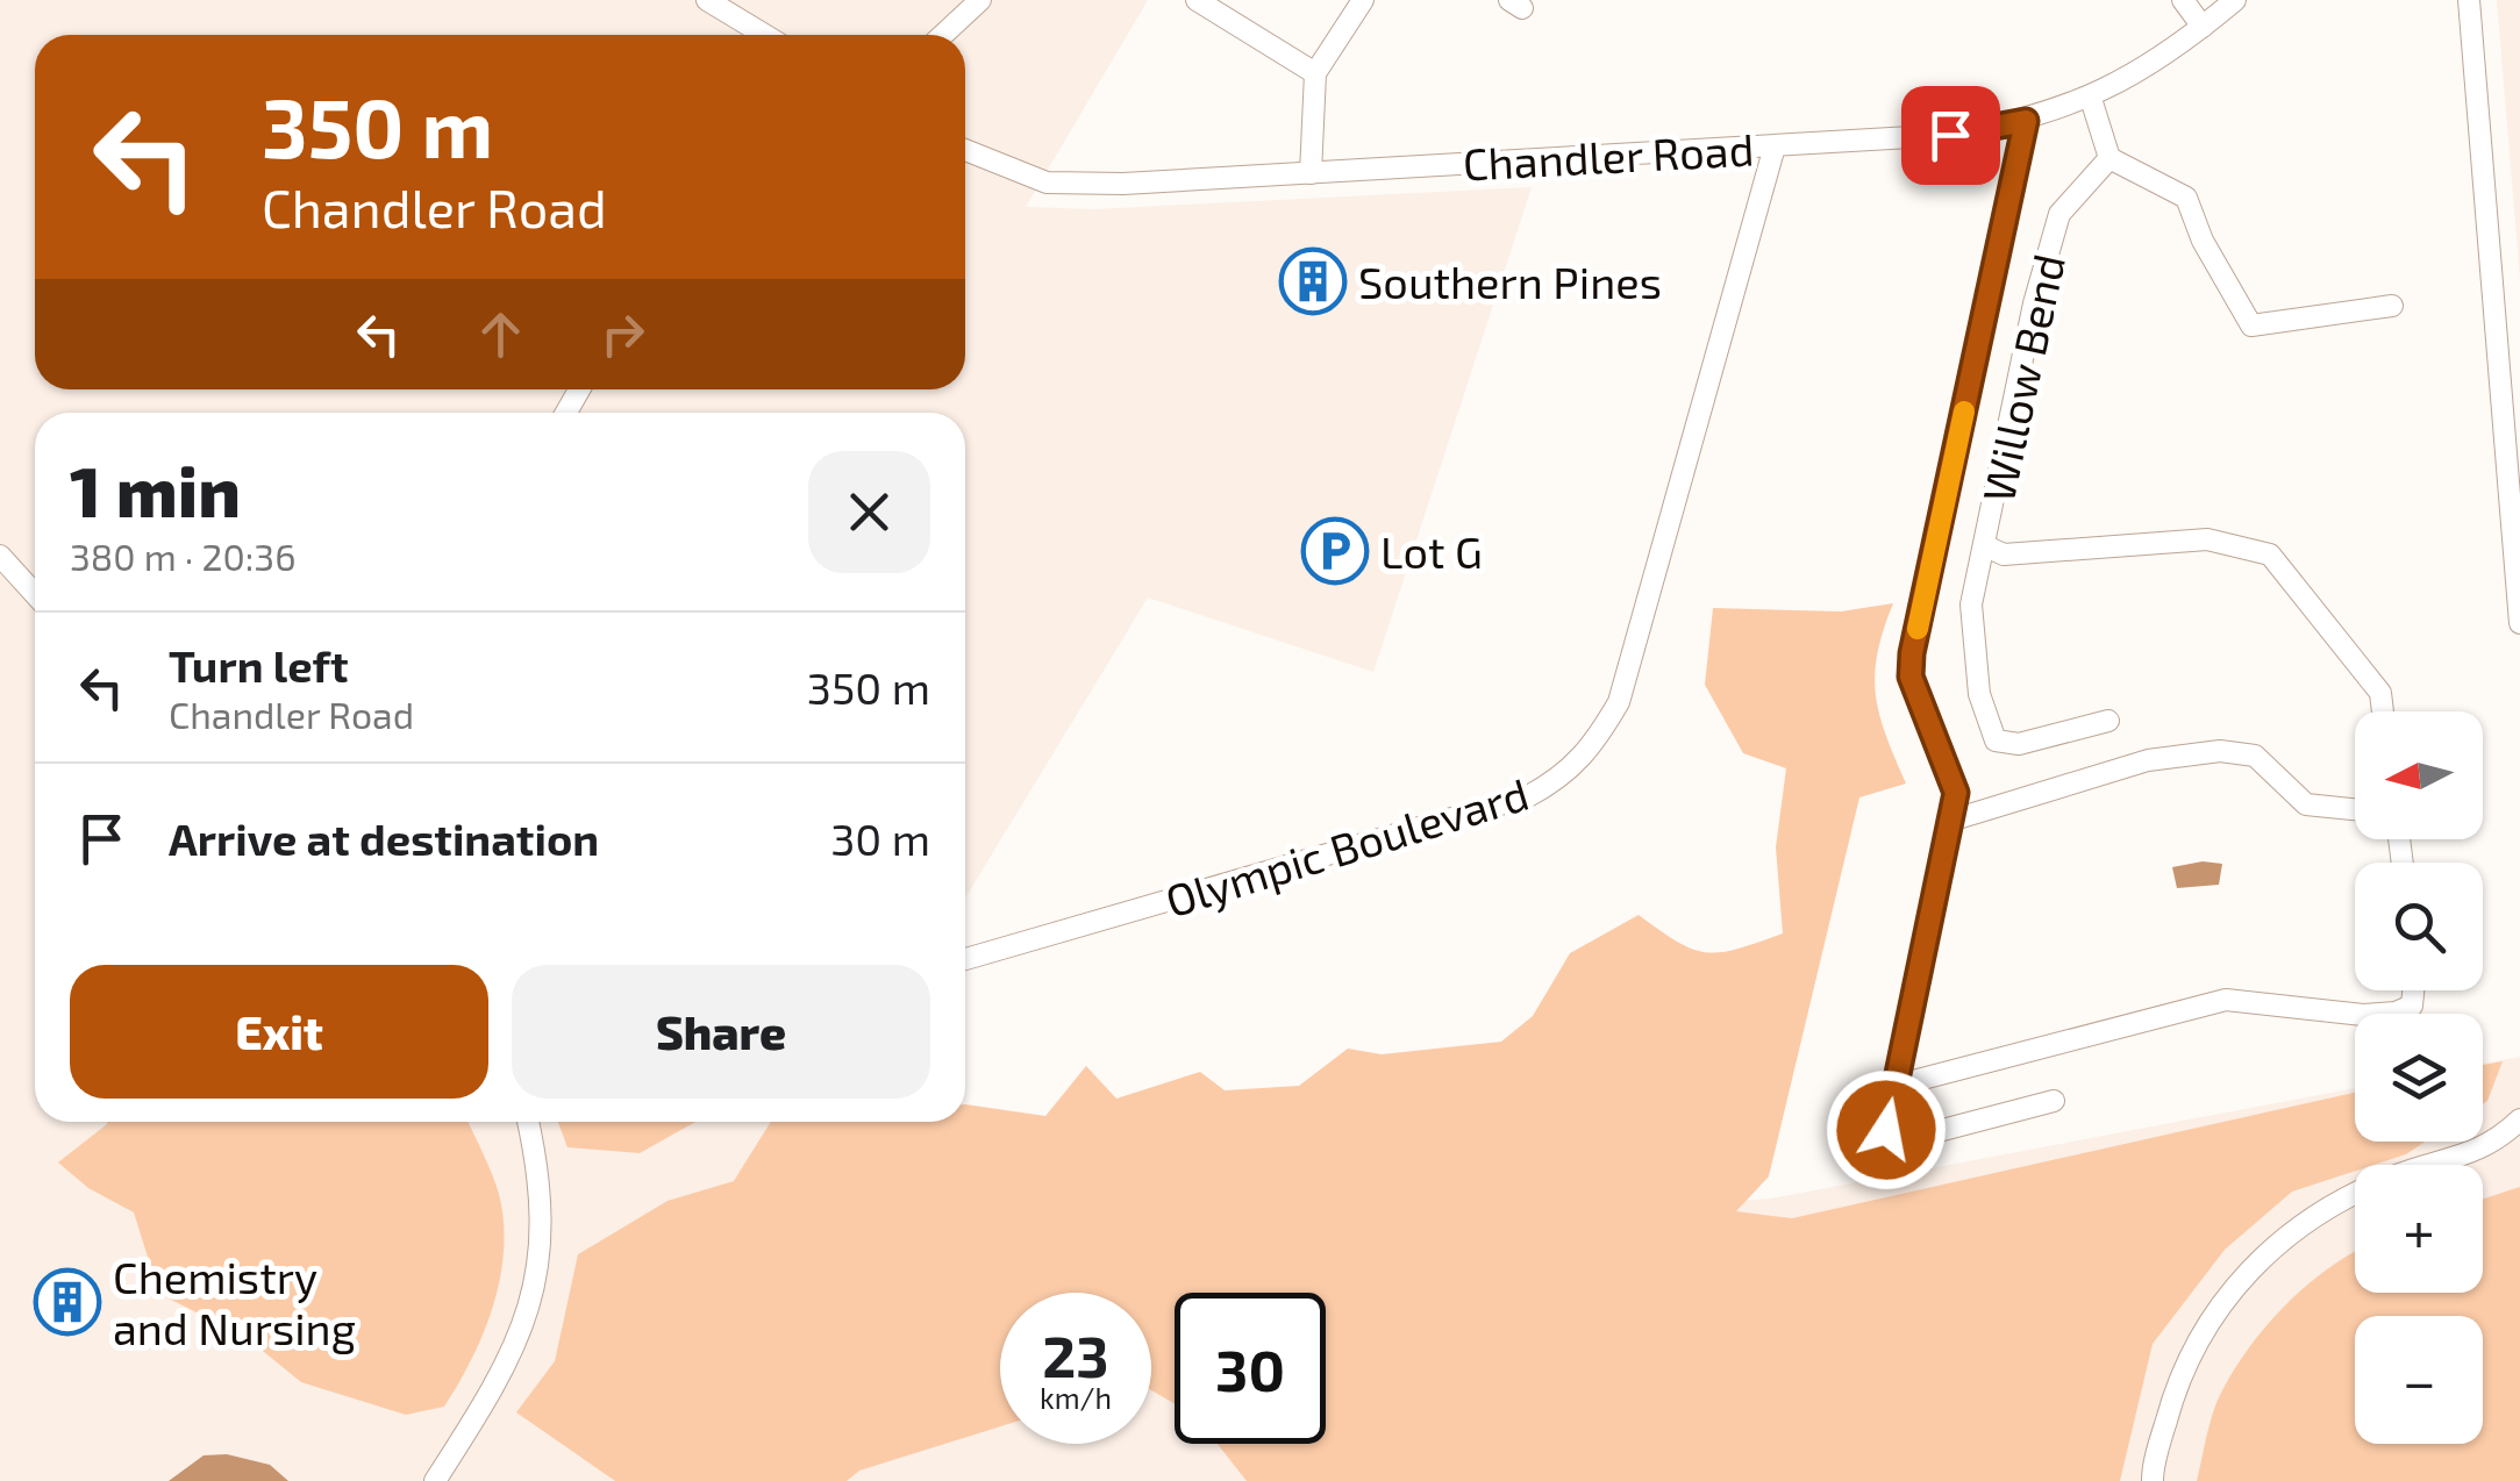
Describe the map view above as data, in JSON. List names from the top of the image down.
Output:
{
  "streets": {
    "street": ["Chandler Road", "Willow Bend", "Olympic Boulevard"]
  },
  "crossings": [
    ["Chandler Road", "Olympic Boulevard"]
  ],
  "places": {
    "building": ["Southern Pines", "Chemistry and Nursing"],
    "parking": ["Lot G"]
  },
  "north": "left",
  "page": {
    "turn": ["350 m", "Chandler Road"],
    "heading": ["1 min", "380 m · 20:36"],
    "list": [
      {
        "name": "Turn left",
        "note": "Chandler Road",
        "value": "350 m"
      },
      {
        "name": "Arrive at destination",
        "value": "30 m"
      }
    ],
    "map_buttons": ["+", "−"],
    "buttons": ["Exit", "Share"],
    "speed": "23 km/h",
    "limit": "30"
  }
}
